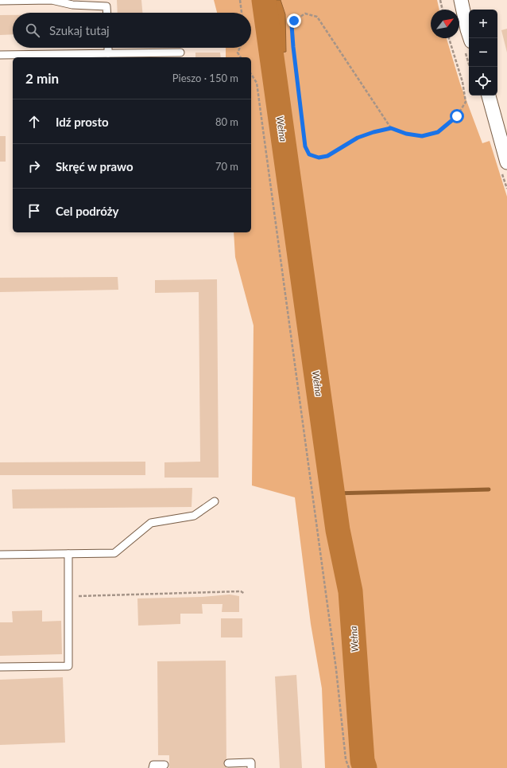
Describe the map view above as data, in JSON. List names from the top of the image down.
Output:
{
  "water": ["Wełna"],
  "north": "top right",
  "page": {
    "map_buttons": ["+", "−"],
    "search": "Szukaj tutaj",
    "heading": ["2 min", "Pieszo · 150 m"],
    "list": [
      ["Idź prosto", "80 m"],
      ["Skręć w prawo", "70 m"],
      "Cel podróży"
    ]
  }
}
